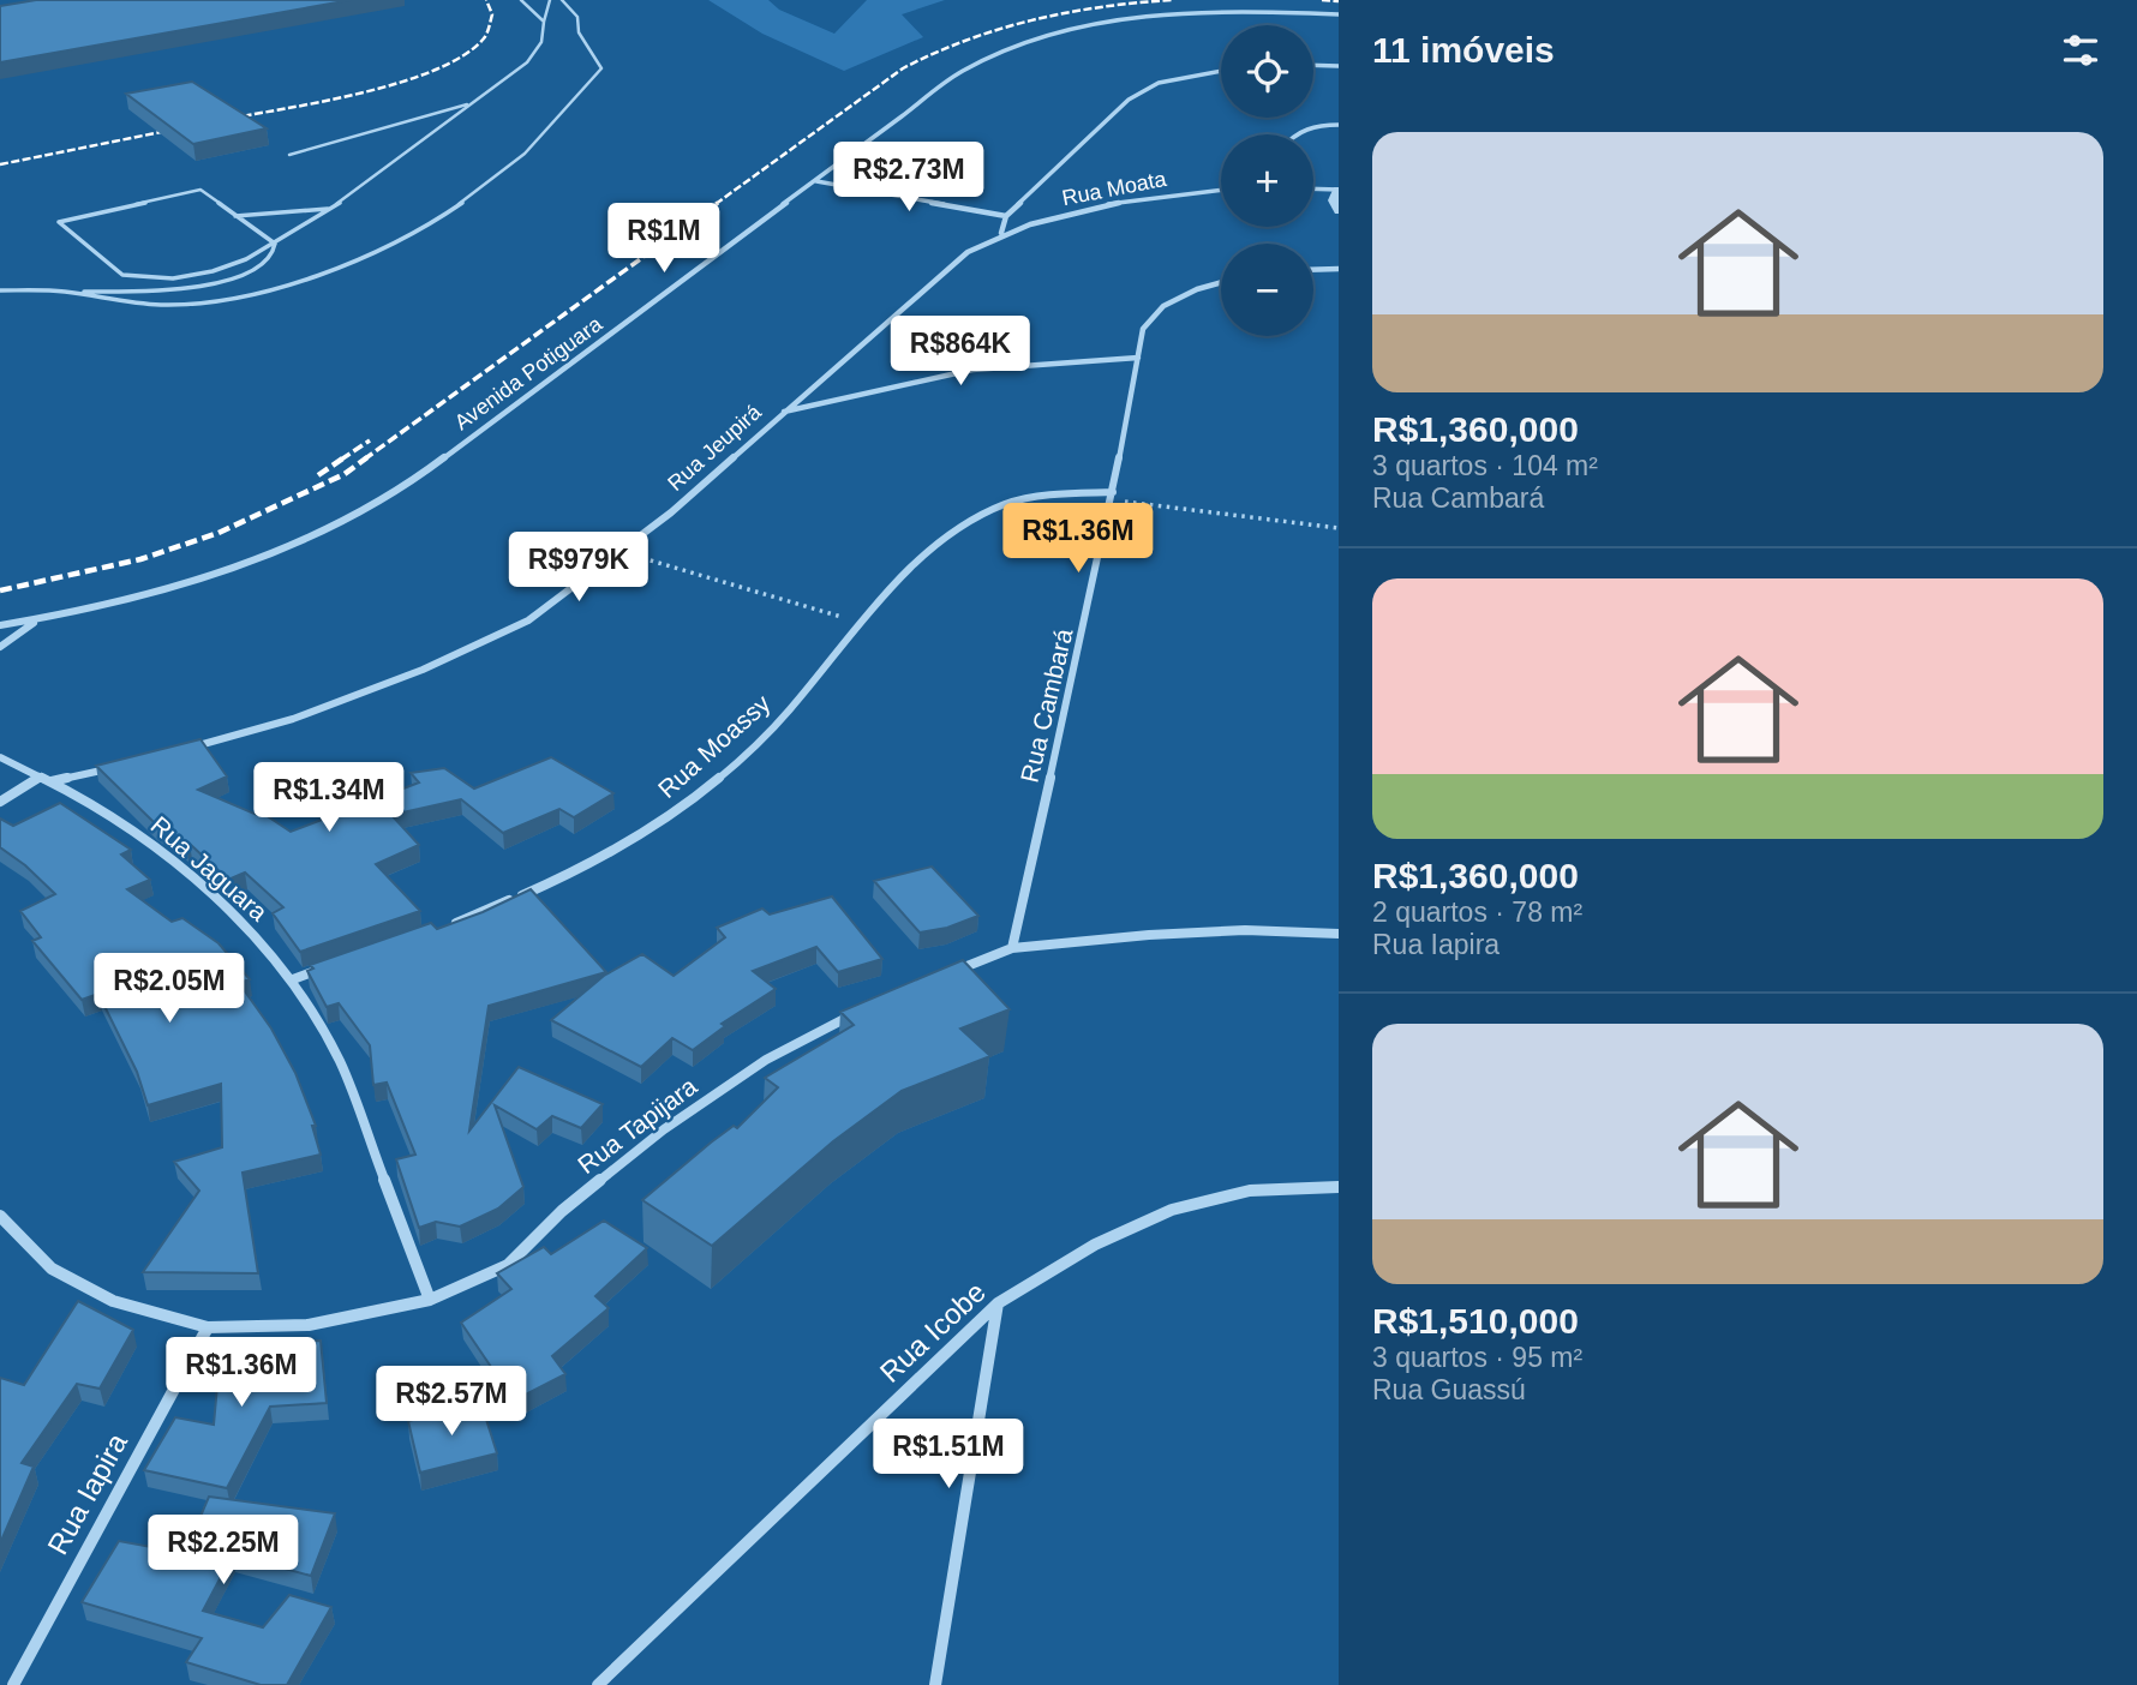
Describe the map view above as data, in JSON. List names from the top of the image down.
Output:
{
  "streets": {
    "street": [
      "Rua Moata",
      "Avenida Potiguara",
      "Rua Jeupirá",
      "Rua Cambará",
      "Rua Moassy",
      "Rua Jaguara",
      "Rua Tapijara",
      "Rua Icobe",
      "Rua Iapira"
    ]
  },
  "crossings": [
    ["Rua Moata", "Rua Jeupirá"],
    ["Rua Cambará", "Rua Moassy"],
    ["Rua Jaguara", "Rua Tapijara"],
    ["Rua Tapijara", "Rua Iapira"]
  ],
  "page": {
    "heading": "11 imóveis",
    "map_buttons": ["+", "−"],
    "list": [
      {
        "name": "R$1,360,000",
        "note": "3 quartos · 104 m² · Rua Cambará"
      },
      {
        "name": "R$1,360,000",
        "note": "2 quartos · 78 m² · Rua Iapira"
      },
      {
        "name": "R$1,510,000",
        "note": "3 quartos · 95 m² · Rua Guassú"
      }
    ],
    "price": [
      "R$2.73M",
      "R$1M",
      "R$864K",
      "R$1.36M",
      "R$979K",
      "R$1.34M",
      "R$2.05M",
      "R$1.36M",
      "R$2.57M",
      "R$1.51M",
      "R$2.25M"
    ]
  }
}
